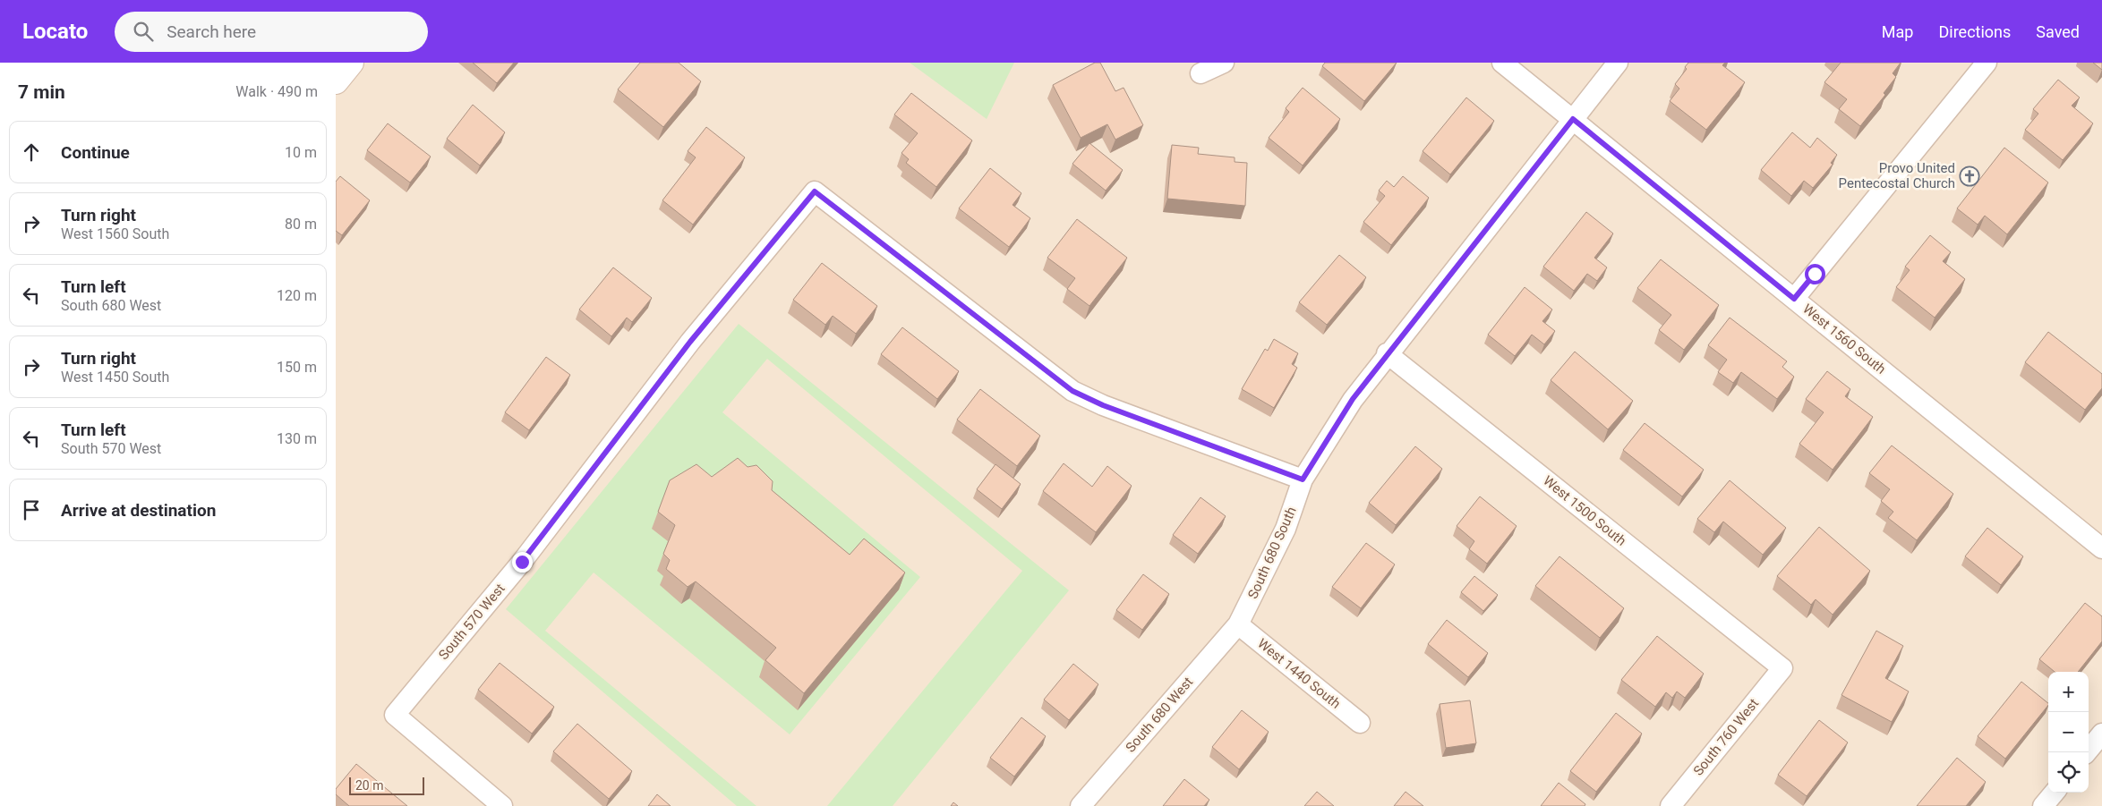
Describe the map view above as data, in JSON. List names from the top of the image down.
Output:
{
  "streets": {
    "street": [
      "West 1560 South",
      "West 1500 South",
      "South 680 South",
      "South 570 West",
      "West 1440 South",
      "South 680 West",
      "South 760 West"
    ]
  },
  "crossings": [
    ["West 1500 South", "South 760 West"],
    ["South 680 South", "South 570 West"],
    ["South 680 South", "West 1440 South"],
    ["South 680 South", "South 680 West"],
    ["West 1440 South", "South 680 West"]
  ],
  "places": {
    "church": ["Provo United Pentecostal Church"]
  },
  "scale_bar": "20 m",
  "page": {
    "header": "Locato",
    "search": "Search here",
    "nav": ["Map", "Directions", "Saved"],
    "heading": ["7 min", "Walk · 490 m"],
    "list": [
      ["Continue", "10 m"],
      ["Turn right", "West 1560 South", "80 m"],
      ["Turn left", "South 680 West", "120 m"],
      ["Turn right", "West 1450 South", "150 m"],
      ["Turn left", "South 570 West", "130 m"],
      "Arrive at destination"
    ],
    "map_buttons": ["+", "−"],
    "scale": "20 m"
  }
}
